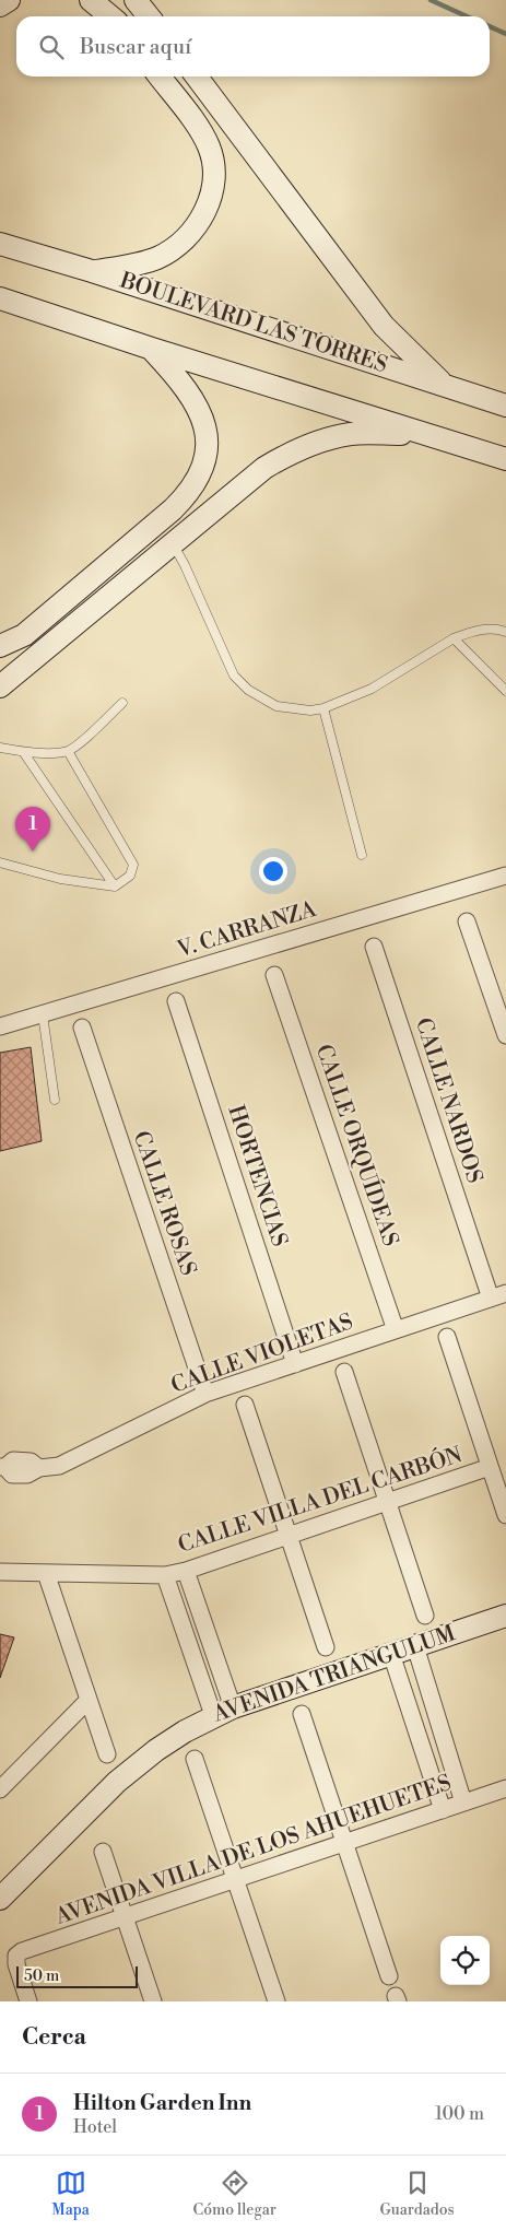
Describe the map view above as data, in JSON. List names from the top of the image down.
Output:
{
  "streets": {
    "main road": ["BOULEVARD LAS TORRES", "AVENIDA TRIANGULUM"],
    "street": [
      "V. CARRANZA",
      "CALLE NARDOS",
      "CALLE ORQUÍDEAS",
      "HORTENCIAS",
      "CALLE ROSAS",
      "CALLE VIOLETAS",
      "CALLE VILLA DEL CARBÓN",
      "AVENIDA VILLA DE LOS AHUEHUETES"
    ]
  },
  "crossings": [
    ["CALLE NARDOS", "CALLE VIOLETAS"],
    ["CALLE ORQUÍDEAS", "CALLE VIOLETAS"],
    ["HORTENCIAS", "CALLE VIOLETAS"],
    ["CALLE ROSAS", "CALLE VIOLETAS"]
  ],
  "scale_bar": "50 m",
  "page": {
    "search": "Buscar aquí",
    "pins": "1",
    "scale": "50 m",
    "heading": "Cerca",
    "list": [
      {
        "mark": "1",
        "name": "Hilton Garden Inn",
        "note": "Hotel",
        "value": "100 m"
      }
    ],
    "nav": ["Mapa", "Cómo llegar", "Guardados"]
  }
}
